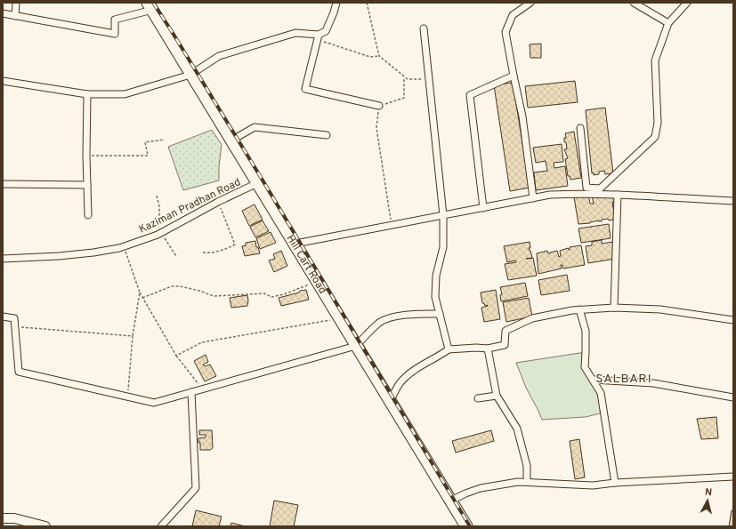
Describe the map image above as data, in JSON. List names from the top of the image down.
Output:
{
  "streets": {
    "highway": ["Hill Cart Road"],
    "street": ["Kaziman Pradhan Road"]
  },
  "crossings": [
    ["Kaziman Pradhan Road", "Hill Cart Road"]
  ],
  "districts": ["SALBARI"],
  "north": "top"
}
